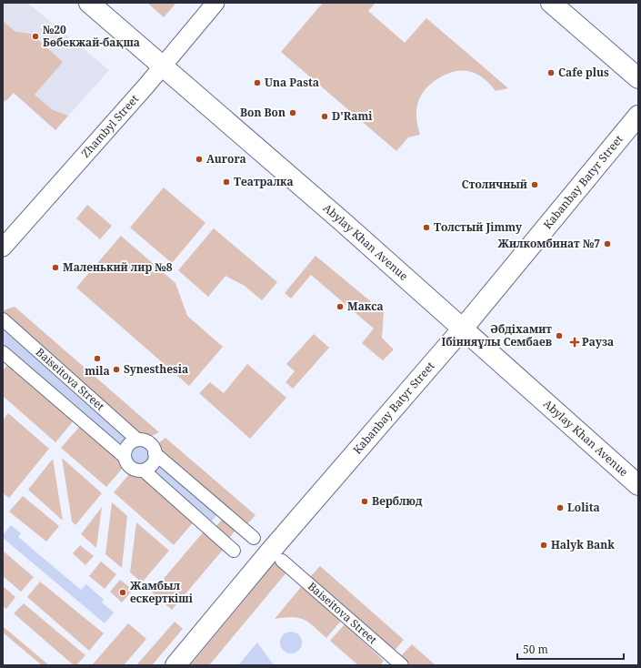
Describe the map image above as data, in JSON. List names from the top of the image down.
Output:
{
  "streets": {
    "street": [
      "Zhambyl Street",
      "Kabanbay Batyr Street",
      "Abylay Khan Avenue",
      "Baiseitova Street"
    ]
  },
  "crossings": [
    ["Zhambyl Street", "Abylay Khan Avenue"],
    ["Kabanbay Batyr Street", "Abylay Khan Avenue"]
  ],
  "places": {
    "other": [
      "№20 Бөбекжай-бақша",
      "Cafe plus",
      "Una Pasta",
      "Bon Bon",
      "D'Rami",
      "Aurora",
      "Театралка",
      "Столичный",
      "Толстый Jimmy",
      "Жилкомбинат №7",
      "Маленький лир №8",
      "Макса",
      "Әбдіхамит Ібінияұлы Сембаев",
      "mila",
      "Synesthesia",
      "Верблюд",
      "Lolita",
      "Halyk Bank",
      "Жамбыл ескерткіші"
    ],
    "health": ["Рауза"]
  },
  "scale_bar": "50 m"
}
